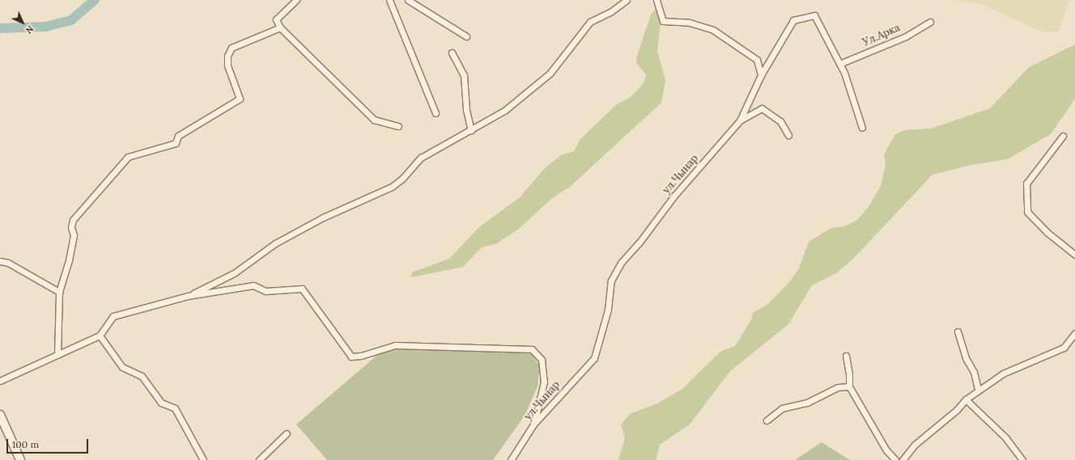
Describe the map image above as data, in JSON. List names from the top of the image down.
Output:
{
  "streets": {
    "street": ["Ул.Арка", "ул.Чынар"]
  },
  "crossings": [
    ["Ул.Арка", "ул.Чынар"]
  ],
  "scale_bar": "100 m",
  "north": "bottom right"
}
